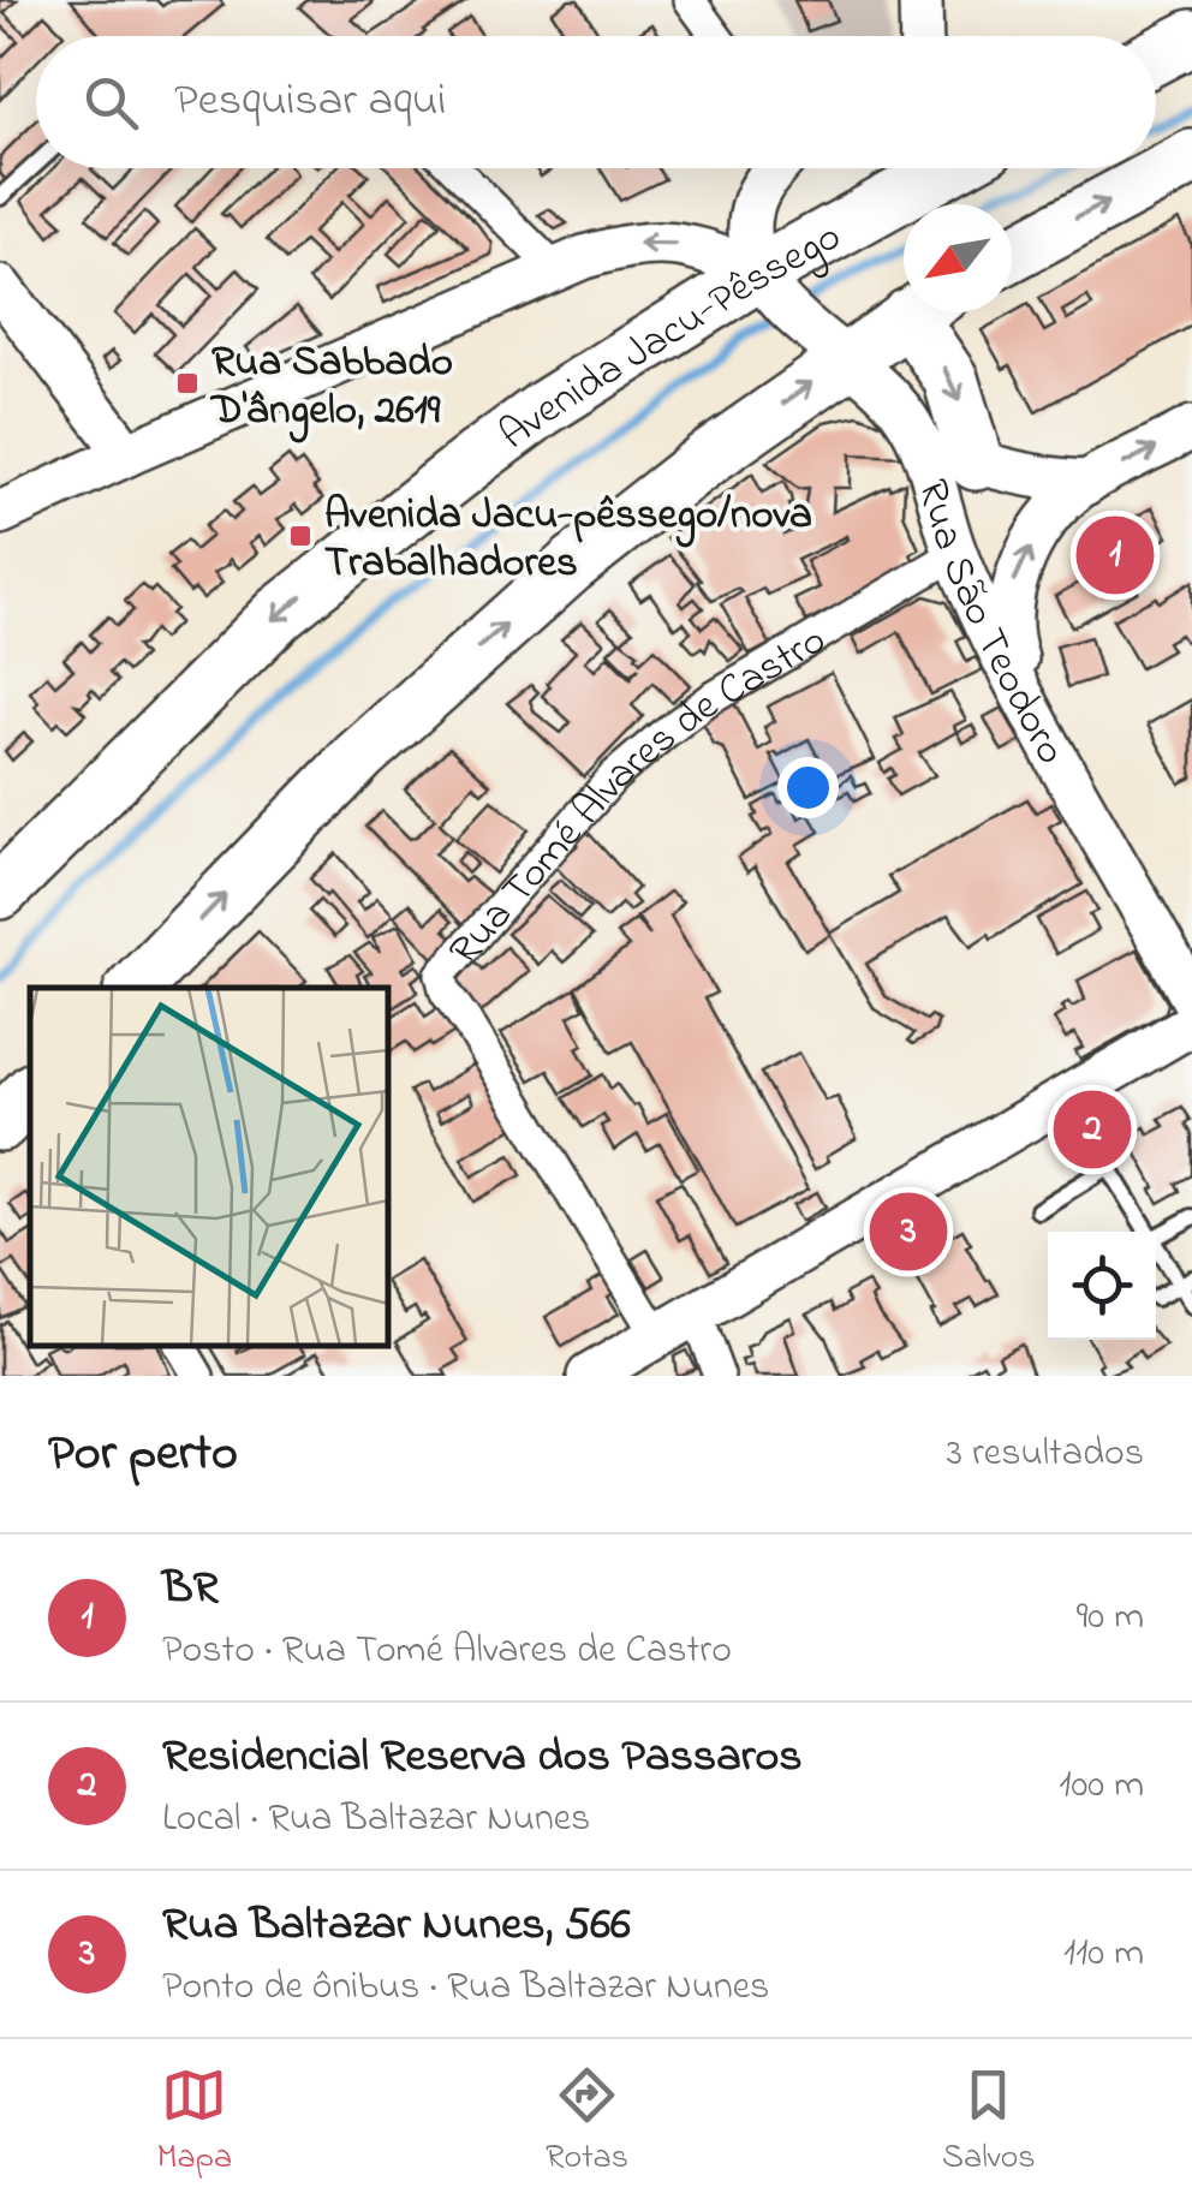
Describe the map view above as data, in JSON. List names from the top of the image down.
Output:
{
  "streets": {
    "highway": ["Avenida Jacu-Pêssego"],
    "main road": ["Rua São Teodoro"],
    "street": ["Rua Tomé Alvares de Castro"]
  },
  "crossings": [
    ["Avenida Jacu-Pêssego", "Rua São Teodoro"],
    ["Rua São Teodoro", "Rua Tomé Alvares de Castro"]
  ],
  "places": {
    "transit": ["Rua Sabbado D'ângelo, 2619", "Avenida Jacu-pêssego/nova Trabalhadores"]
  },
  "north": "bottom left",
  "page": {
    "search": "Pesquisar aqui",
    "pins": ["1", "2", "3"],
    "heading": ["Por perto", "3 resultados"],
    "list": [
      {
        "mark": "1",
        "name": "BR",
        "note": "Posto · Rua Tomé Alvares de Castro",
        "value": "90 m"
      },
      {
        "mark": "2",
        "name": "Residencial Reserva dos Passaros",
        "note": "Local · Rua Baltazar Nunes",
        "value": "100 m"
      },
      {
        "mark": "3",
        "name": "Rua Baltazar Nunes, 566",
        "note": "Ponto de ônibus · Rua Baltazar Nunes",
        "value": "110 m"
      }
    ],
    "nav": ["Mapa", "Rotas", "Salvos"]
  }
}
